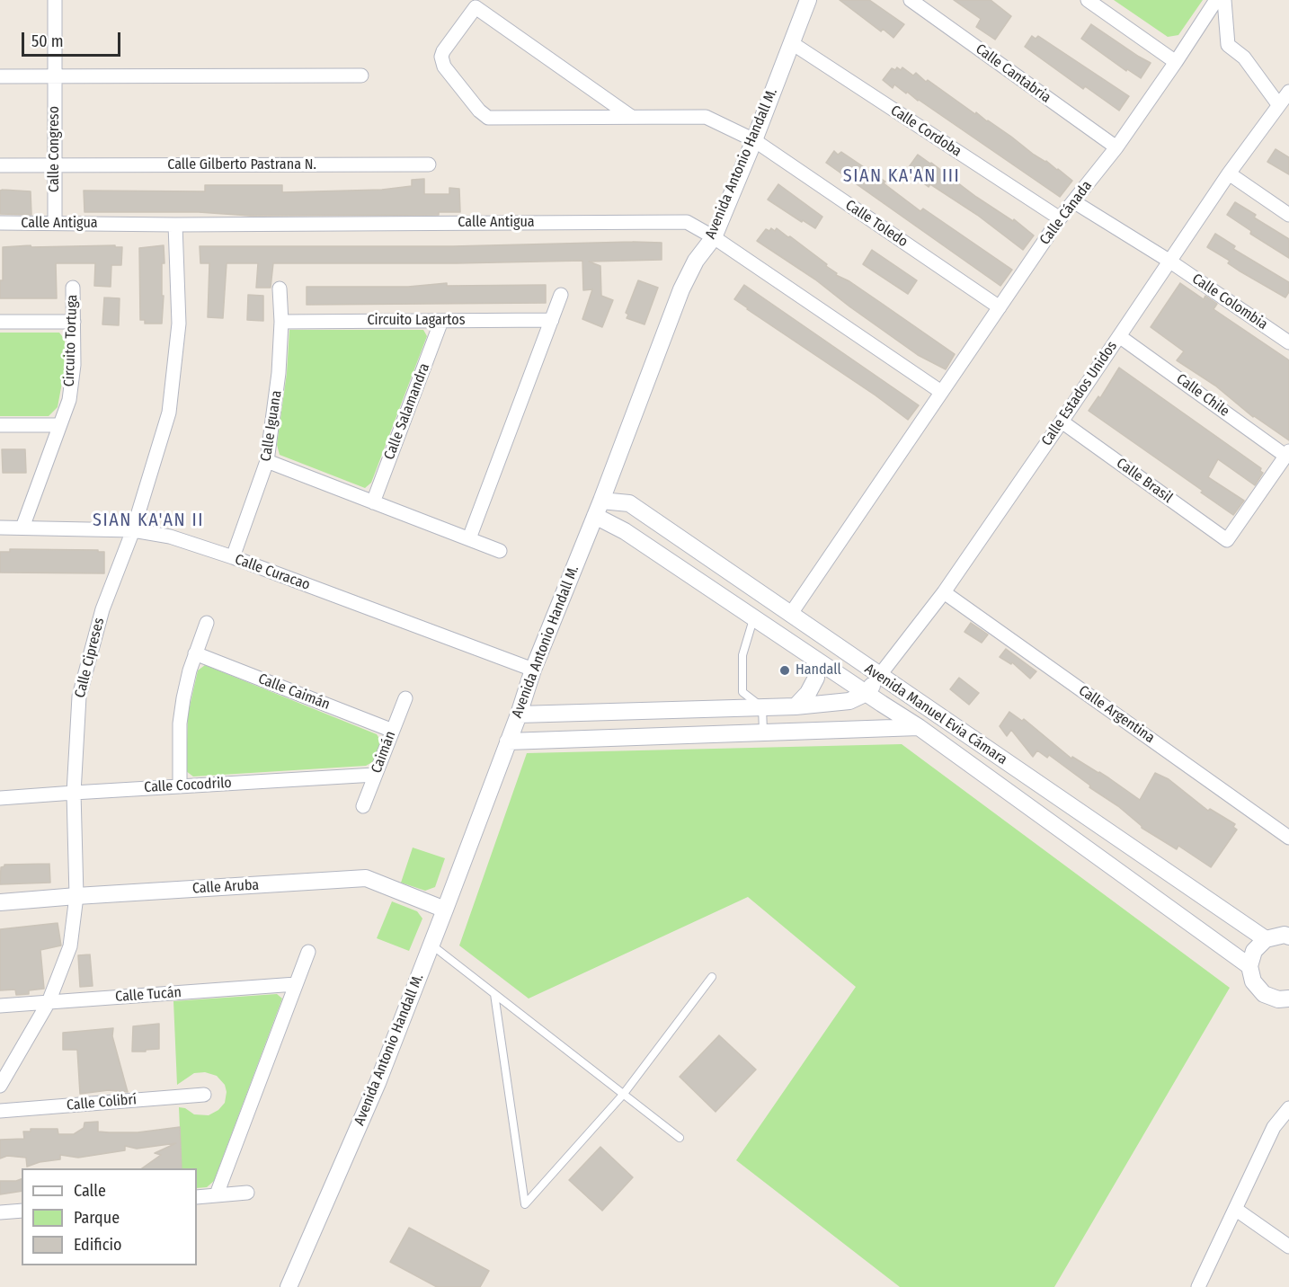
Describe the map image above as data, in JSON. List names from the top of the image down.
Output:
{
  "streets": {
    "street": [
      "Calle Cantabria",
      "Calle Cordoba",
      "Calle Congreso",
      "Avenida Antonio Handall M.",
      "Calle Gilberto Pastrana N.",
      "Calle Cánada",
      "Calle Antigua",
      "Calle Toledo",
      "Calle Colombia",
      "Circuito Lagartos",
      "Circuito Tortuga",
      "Calle Estados Unidos",
      "Calle Chile",
      "Calle Salamandra",
      "Calle Iguana",
      "Calle Brasil",
      "Calle Curacao",
      "Calle Cipreses",
      "Calle Caimán",
      "Avenida Manuel Evia Cámara",
      "Calle Argentina",
      "Caimán",
      "Calle Cocodrilo",
      "Calle Aruba",
      "Calle Tucán",
      "Calle Colibrí"
    ]
  },
  "crossings": [
    ["Calle Cantabria", "Calle Cánada"],
    ["Calle Cordoba", "Avenida Antonio Handall M."],
    ["Calle Cordoba", "Calle Cánada"],
    ["Calle Congreso", "Calle Gilberto Pastrana N."],
    ["Calle Congreso", "Calle Antigua"],
    ["Avenida Antonio Handall M.", "Calle Antigua"],
    ["Avenida Antonio Handall M.", "Calle Toledo"],
    ["Avenida Antonio Handall M.", "Calle Curacao"],
    ["Avenida Antonio Handall M.", "Avenida Manuel Evia Cámara"],
    ["Avenida Antonio Handall M.", "Calle Aruba"],
    ["Calle Cánada", "Calle Antigua"],
    ["Calle Cánada", "Calle Toledo"],
    ["Calle Cánada", "Calle Colombia"],
    ["Calle Cánada", "Avenida Manuel Evia Cámara"],
    ["Calle Antigua", "Calle Cipreses"],
    ["Calle Colombia", "Calle Estados Unidos"],
    ["Circuito Lagartos", "Calle Salamandra"],
    ["Circuito Lagartos", "Calle Iguana"],
    ["Circuito Tortuga", "Calle Curacao"],
    ["Calle Estados Unidos", "Calle Chile"],
    ["Calle Estados Unidos", "Calle Brasil"],
    ["Calle Estados Unidos", "Avenida Manuel Evia Cámara"],
    ["Calle Estados Unidos", "Calle Argentina"],
    ["Calle Chile", "Calle Brasil"],
    ["Calle Iguana", "Calle Curacao"],
    ["Calle Curacao", "Calle Cipreses"],
    ["Calle Cipreses", "Calle Cocodrilo"],
    ["Calle Cipreses", "Calle Aruba"],
    ["Calle Cipreses", "Calle Tucán"],
    ["Calle Caimán", "Caimán"],
    ["Caimán", "Calle Cocodrilo"]
  ],
  "districts": ["SIAN KA'AN III", "SIAN KA'AN II"],
  "places": ["Handall"],
  "legend": ["Calle", "Parque", "Edificio"],
  "scale_bar": "50 m"
}
